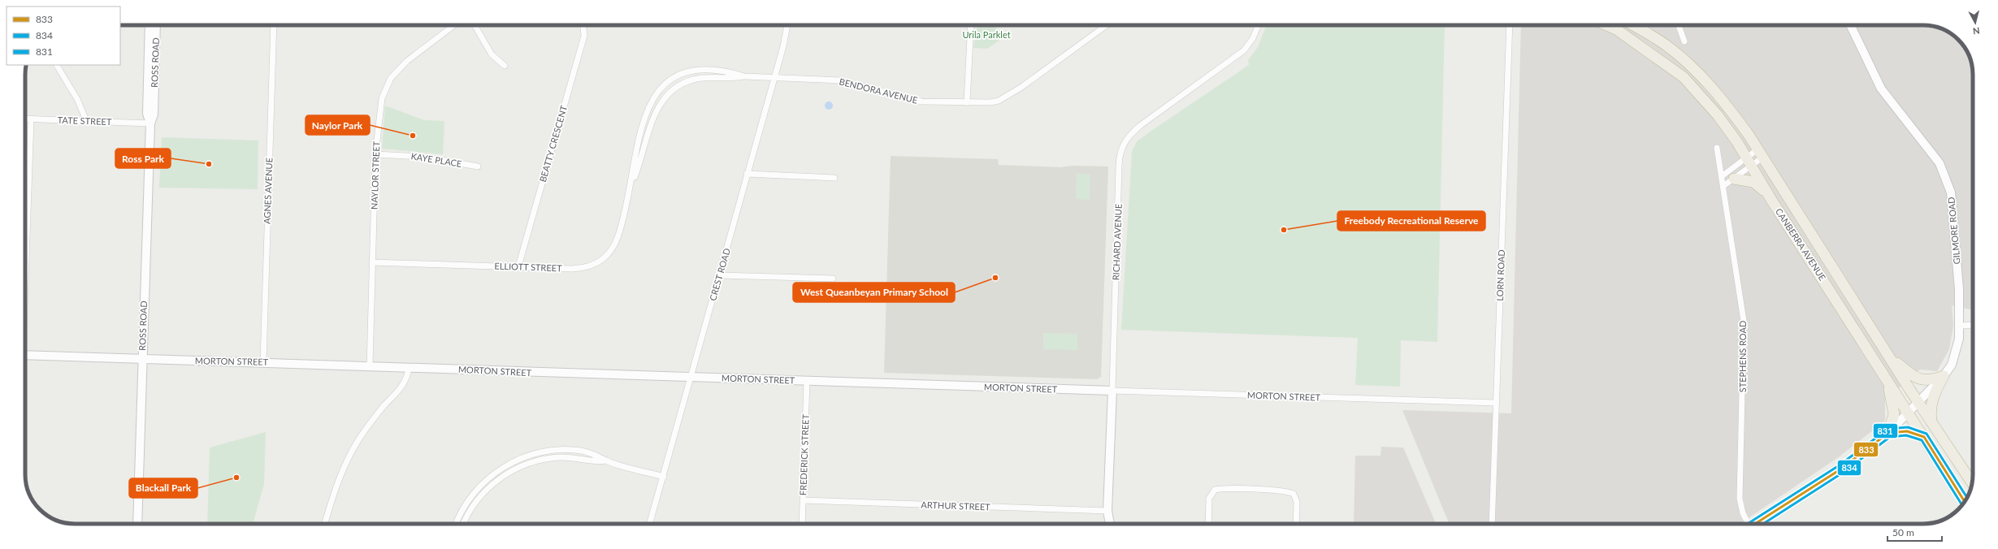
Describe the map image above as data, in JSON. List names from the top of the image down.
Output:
{
  "streets": {
    "highway": ["CANBERRA AVENUE"],
    "street": [
      "ROSS ROAD",
      "BENDORA AVENUE",
      "TATE STREET",
      "BEATTY CRESCENT",
      "KAYE PLACE",
      "NAYLOR STREET",
      "AGNES AVENUE",
      "GILMORE ROAD",
      "RICHARD AVENUE",
      "ELLIOTT STREET",
      "CREST ROAD",
      "LORN ROAD",
      "STEPHENS ROAD",
      "MORTON STREET",
      "FREDERICK STREET",
      "ARTHUR STREET"
    ]
  },
  "crossings": [
    ["ROSS ROAD", "TATE STREET"],
    ["ROSS ROAD", "MORTON STREET"],
    ["BENDORA AVENUE", "ELLIOTT STREET"],
    ["BENDORA AVENUE", "CREST ROAD"],
    ["BEATTY CRESCENT", "ELLIOTT STREET"],
    ["KAYE PLACE", "NAYLOR STREET"],
    ["NAYLOR STREET", "ELLIOTT STREET"],
    ["NAYLOR STREET", "MORTON STREET"],
    ["AGNES AVENUE", "MORTON STREET"],
    ["GILMORE ROAD", "CANBERRA AVENUE"],
    ["RICHARD AVENUE", "MORTON STREET"],
    ["RICHARD AVENUE", "ARTHUR STREET"],
    ["ELLIOTT STREET", "CREST ROAD"],
    ["CREST ROAD", "MORTON STREET"],
    ["LORN ROAD", "MORTON STREET"],
    ["MORTON STREET", "FREDERICK STREET"],
    ["FREDERICK STREET", "ARTHUR STREET"]
  ],
  "parks": ["Urila Parklet"],
  "places": [
    "Naylor Park",
    "Ross Park",
    "Freebody Recreational Reserve",
    "West Queanbeyan Primary School",
    "Blackall Park"
  ],
  "lines": ["transit line 831", "transit line 833", "transit line 834"],
  "legend": ["833", "834", "831"],
  "scale_bar": "50 m",
  "north": "bottom"
}
